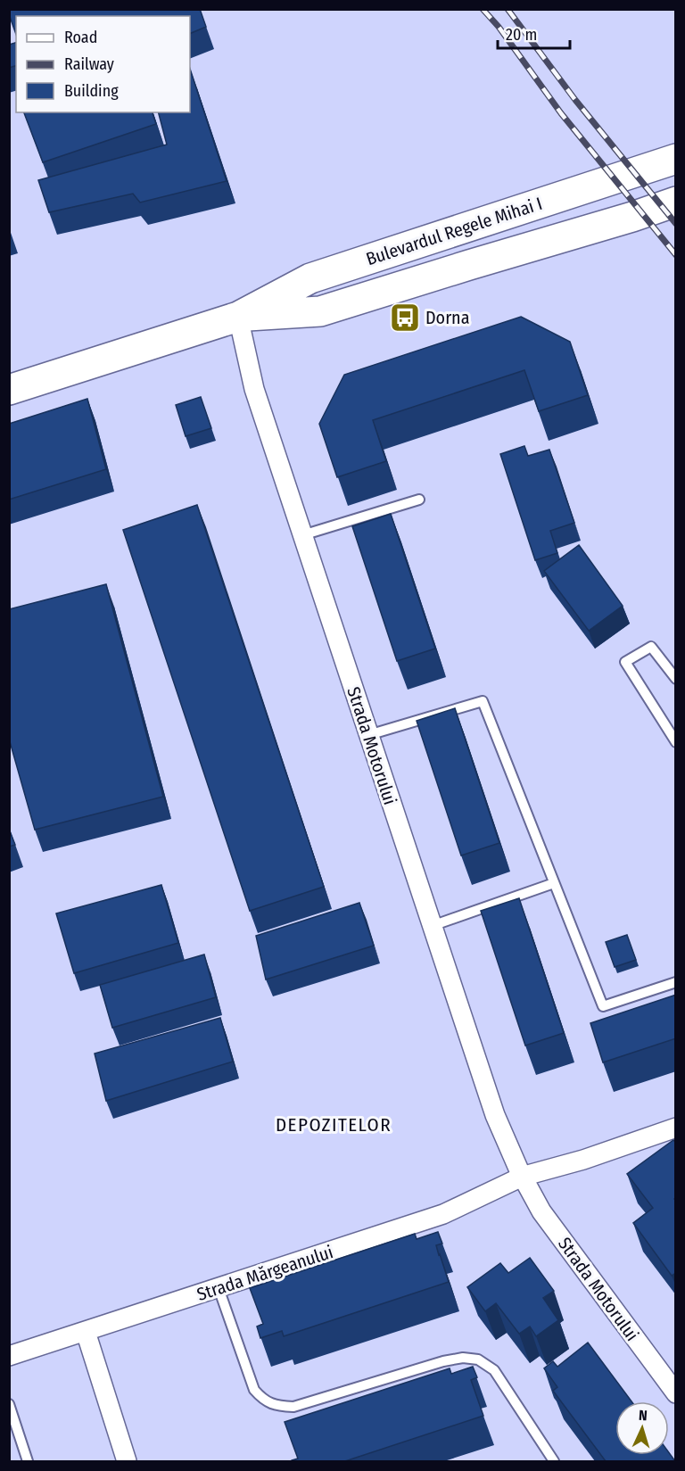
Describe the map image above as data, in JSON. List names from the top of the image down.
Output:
{
  "streets": {
    "main road": ["Bulevardul Regele Mihai I"],
    "street": ["Strada Motorului", "Strada Mărgeanului"]
  },
  "crossings": [
    ["Bulevardul Regele Mihai I", "Strada Motorului"],
    ["Strada Motorului", "Strada Mărgeanului"]
  ],
  "districts": ["DEPOZITELOR"],
  "places": {
    "bus stop": ["Dorna"]
  },
  "legend": ["Road", "Railway", "Building"],
  "scale_bar": "20 m",
  "north": "top"
}
